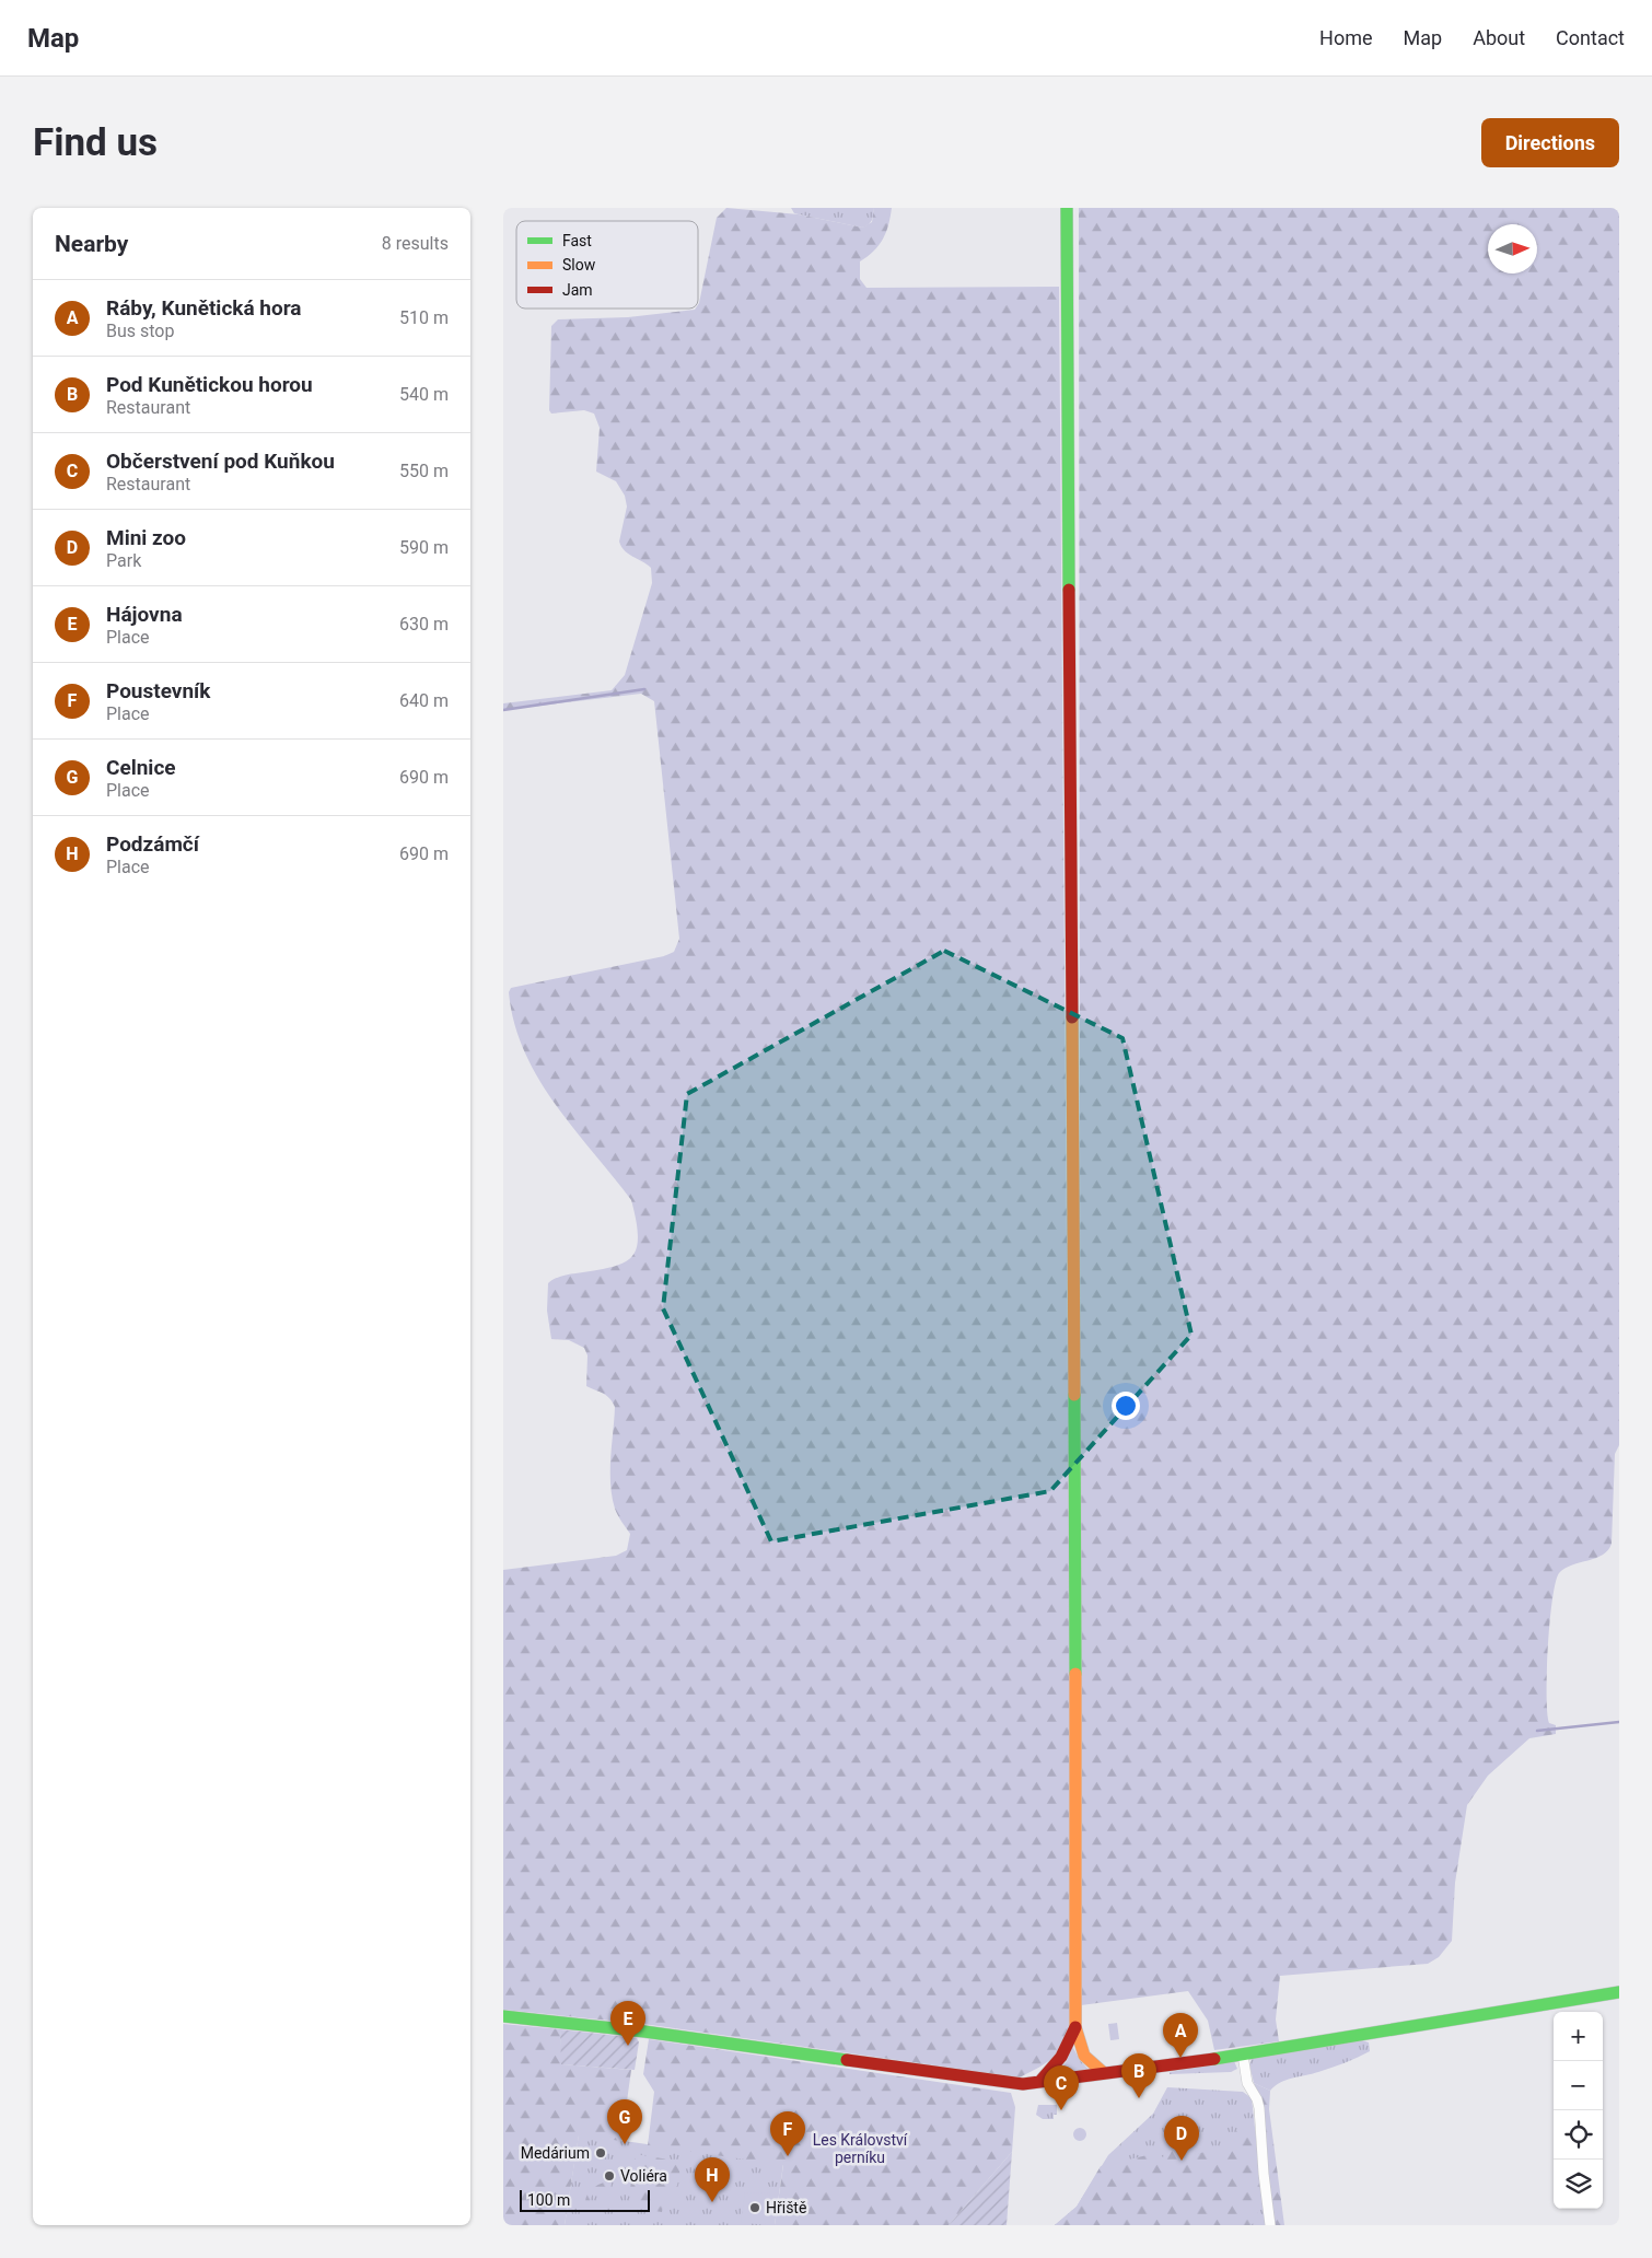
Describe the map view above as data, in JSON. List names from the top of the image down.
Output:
{
  "parks": ["Les Království perníku"],
  "places": ["Medárium", "Voliéra", "Hřiště"],
  "legend": ["Fast", "Slow", "Jam"],
  "scale_bar": "100 m",
  "north": "right",
  "page": {
    "header": "Map",
    "nav": [
      "Home",
      "Map",
      "About",
      "Contact"
    ],
    "buttons": "Directions",
    "title": "Find us",
    "heading": ["Nearby", "8 results"],
    "list": [
      {
        "mark": "A",
        "name": "Ráby, Kunětická hora",
        "note": "Bus stop",
        "value": "510 m"
      },
      {
        "mark": "B",
        "name": "Pod Kunětickou horou",
        "note": "Restaurant",
        "value": "540 m"
      },
      {
        "mark": "C",
        "name": "Občerstvení pod Kuňkou",
        "note": "Restaurant",
        "value": "550 m"
      },
      {
        "mark": "D",
        "name": "Mini zoo",
        "note": "Park",
        "value": "590 m"
      },
      {
        "mark": "E",
        "name": "Hájovna",
        "note": "Place",
        "value": "630 m"
      },
      {
        "mark": "F",
        "name": "Poustevník",
        "note": "Place",
        "value": "640 m"
      },
      {
        "mark": "G",
        "name": "Celnice",
        "note": "Place",
        "value": "690 m"
      },
      {
        "mark": "H",
        "name": "Podzámčí",
        "note": "Place",
        "value": "690 m"
      }
    ],
    "pins": [
      "E",
      "A",
      "B",
      "C",
      "G",
      "F",
      "D",
      "H"
    ],
    "map_buttons": ["+", "−"],
    "scale": "100 m"
  }
}
